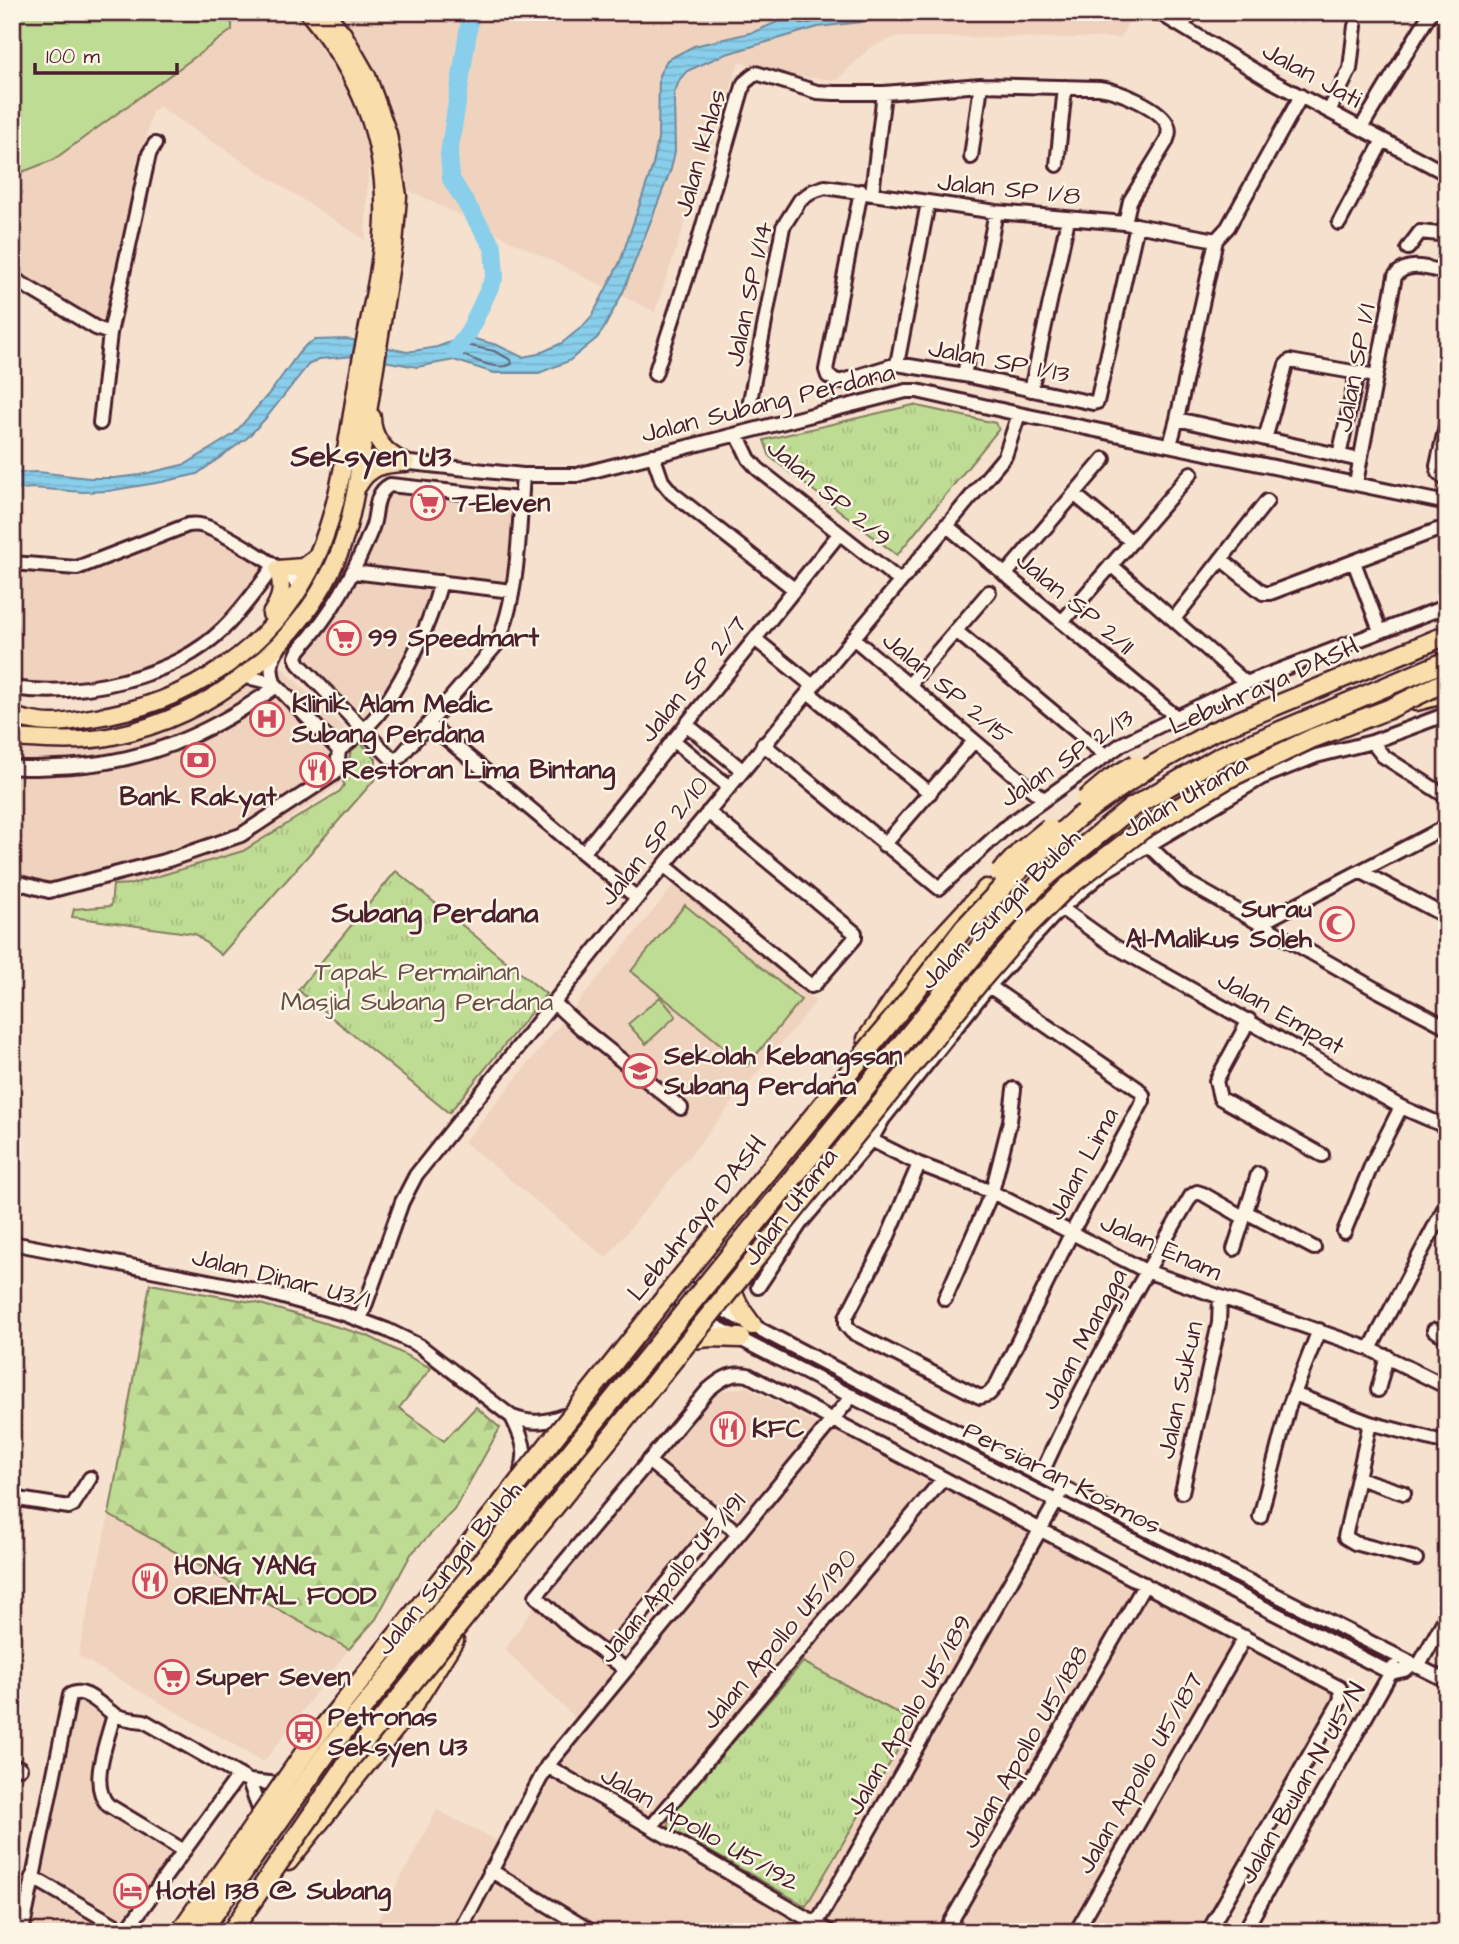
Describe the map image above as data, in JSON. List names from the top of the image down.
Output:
{
  "streets": {
    "highway": ["Lebuhraya DASH", "Jalan Sungai Buloh"],
    "street": [
      "Jalan Jati",
      "Jalan Ikhlas",
      "Jalan SP 1/8",
      "Jalan SP 1/14",
      "Jalan SP 1/13",
      "Jalan SP 1/1",
      "Jalan Subang Perdana",
      "Jalan SP 2/9",
      "Jalan SP 2/11",
      "Jalan SP 2/7",
      "Jalan SP 2/15",
      "Jalan SP 2/13",
      "Jalan Utama",
      "Jalan SP 2/10",
      "Jalan Empat",
      "Jalan Lima",
      "Jalan Enam",
      "Jalan Dinar U3/1",
      "Jalan Mangga",
      "Jalan Sukun",
      "Persiaran Kosmos",
      "Jalan Apollo U5/191",
      "Jalan Apollo U5/190",
      "Jalan Apollo U5/189",
      "Jalan Apollo U5/188",
      "Jalan Apollo U5/187",
      "Jalan Bulan N U5/N",
      "Jalan Apollo U5/192"
    ]
  },
  "crossings": [
    ["Jalan Ikhlas", "Jalan SP 1/8"],
    ["Jalan Ikhlas", "Jalan SP 1/13"],
    ["Jalan SP 1/8", "Jalan SP 1/14"],
    ["Jalan SP 1/8", "Jalan SP 1/13"],
    ["Jalan SP 1/1", "Jalan Subang Perdana"],
    ["Jalan Subang Perdana", "Jalan SP 2/9"],
    ["Jalan Subang Perdana", "Jalan SP 2/10"],
    ["Jalan SP 2/9", "Jalan SP 2/7"],
    ["Jalan SP 2/9", "Jalan SP 2/10"],
    ["Jalan SP 2/11", "Jalan SP 2/13"],
    ["Jalan SP 2/11", "Jalan SP 2/10"],
    ["Lebuhraya DASH", "Jalan Sungai Buloh"],
    ["Jalan SP 2/15", "Jalan SP 2/13"],
    ["Jalan SP 2/15", "Jalan SP 2/10"],
    ["Jalan SP 2/13", "Jalan SP 2/10"],
    ["Jalan Utama", "Jalan Empat"],
    ["Jalan Utama", "Jalan Lima"],
    ["Jalan Utama", "Jalan Enam"],
    ["Jalan SP 2/10", "Jalan Dinar U3/1"],
    ["Jalan Sungai Buloh", "Persiaran Kosmos"],
    ["Jalan Lima", "Jalan Enam"],
    ["Jalan Enam", "Jalan Mangga"],
    ["Jalan Enam", "Jalan Sukun"],
    ["Jalan Mangga", "Persiaran Kosmos"],
    ["Persiaran Kosmos", "Jalan Apollo U5/191"],
    ["Persiaran Kosmos", "Jalan Apollo U5/189"],
    ["Persiaran Kosmos", "Jalan Bulan N U5/N"],
    ["Jalan Apollo U5/191", "Jalan Apollo U5/192"],
    ["Jalan Apollo U5/190", "Jalan Apollo U5/192"],
    ["Jalan Apollo U5/189", "Jalan Apollo U5/192"]
  ],
  "districts": ["Seksyen U3", "Subang Perdana"],
  "parks": ["Tapak Permainan Masjid Subang Perdana"],
  "places": {
    "supermarket": ["7-Eleven", "99 Speedmart", "Super Seven"],
    "hospital": ["Klinik Alam Medic Subang Perdana"],
    "bank": ["Bank Rakyat"],
    "restaurant": ["Restoran Lima Bintang", "KFC", "HONG YANG ORIENTAL FOOD"],
    "mosque": ["Surau Al-Malikus Soleh"],
    "school or university": ["Sekolah Kebangssan Subang Perdana"],
    "bus stop": ["Petronas Seksyen U3"],
    "hotel": ["Hotel 138 @ Subang"]
  },
  "scale_bar": "100 m"
}
